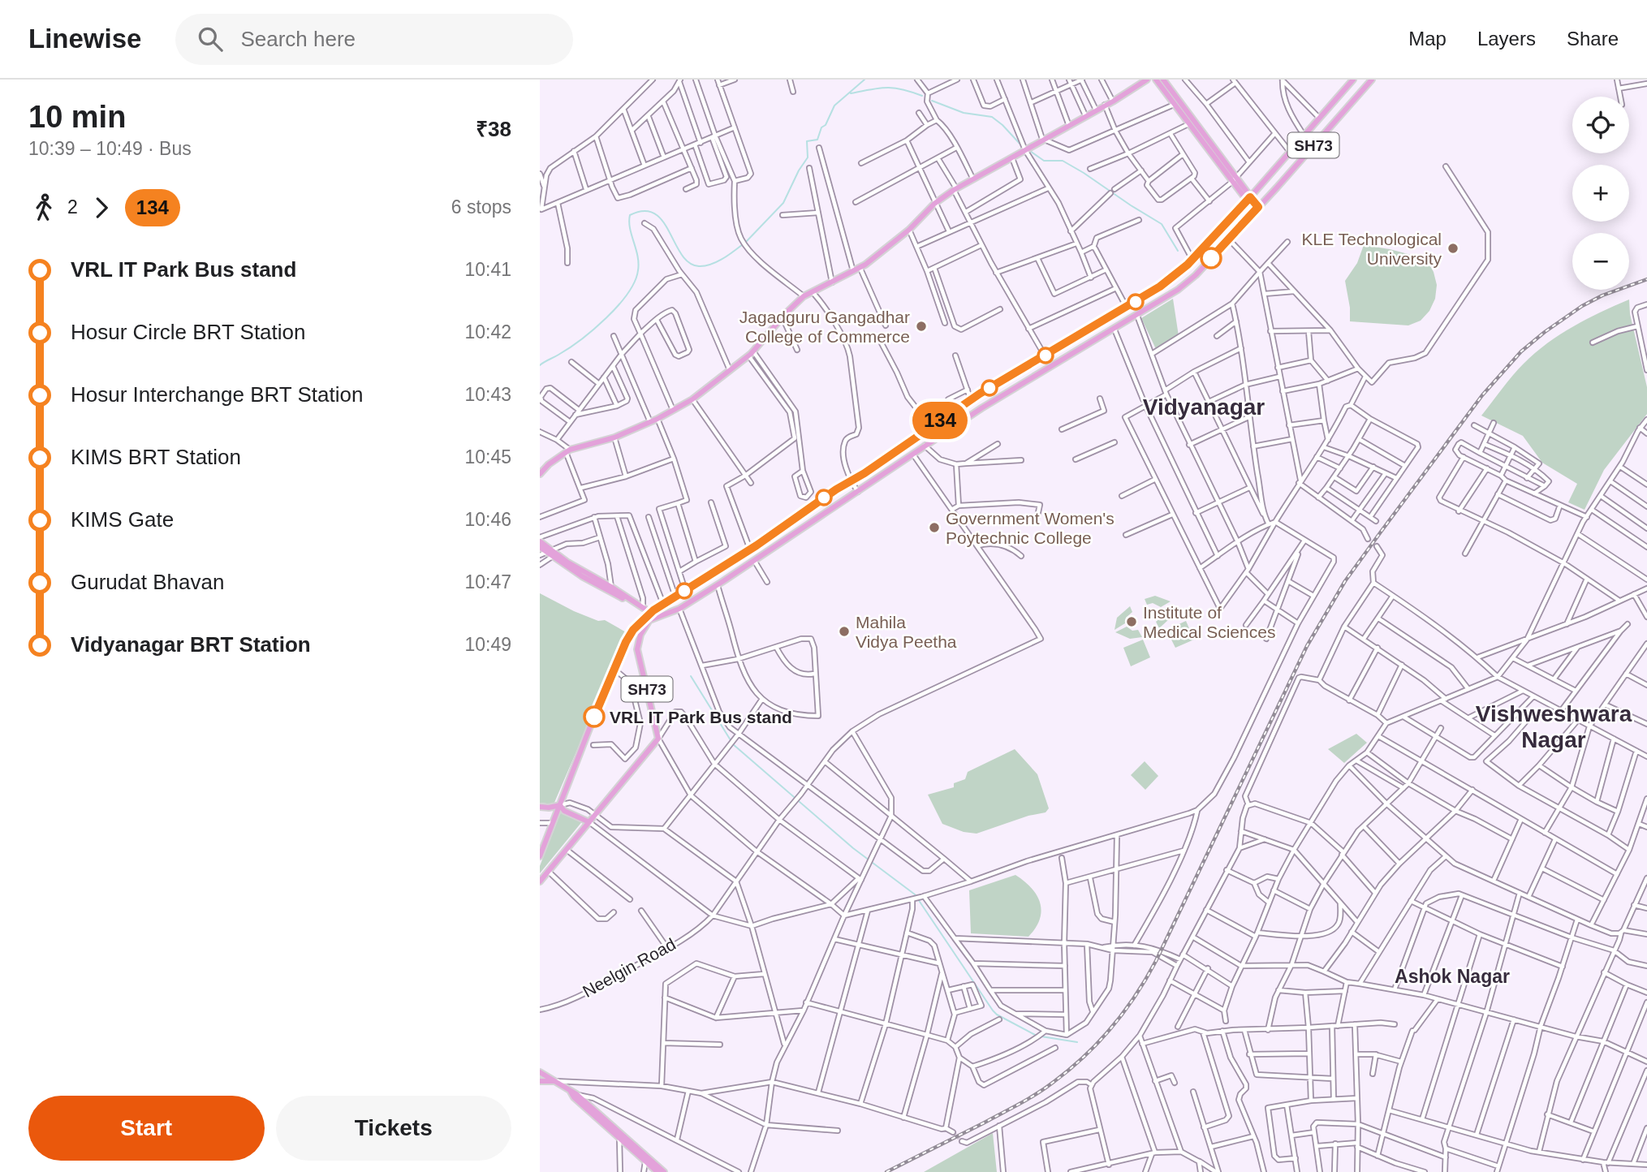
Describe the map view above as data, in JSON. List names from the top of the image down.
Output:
{
  "streets": {
    "main road": ["SH73"],
    "street": ["Neelgin Road"]
  },
  "districts": ["Vidyanagar", "Vishweshwara Nagar", "Ashok Nagar"],
  "places": [
    "KLE Technological University",
    "Jagadguru Gangadhar College of Commerce",
    "Government Women's Poytechnic College",
    "Institute of Medical Sciences",
    "Mahila Vidya Peetha",
    "VRL IT Park Bus stand"
  ],
  "lines": ["bus line 134"],
  "page": {
    "header": "Linewise",
    "search": "Search here",
    "nav": ["Map", "Layers", "Share"],
    "heading": ["10 min", "10:39 – 10:49 · Bus", "₹38"],
    "on_map": "134",
    "map_buttons": ["+", "−"],
    "legs": ["2", "134", "6 stops"],
    "list": [
      {
        "name": "VRL IT Park Bus stand",
        "value": "10:41"
      },
      {
        "name": "Hosur Circle BRT Station",
        "value": "10:42"
      },
      {
        "name": "Hosur Interchange BRT Station",
        "value": "10:43"
      },
      {
        "name": "KIMS BRT Station",
        "value": "10:45"
      },
      {
        "name": "KIMS Gate",
        "value": "10:46"
      },
      {
        "name": "Gurudat Bhavan",
        "value": "10:47"
      },
      {
        "name": "Vidyanagar BRT Station",
        "value": "10:49"
      }
    ],
    "buttons": ["Start", "Tickets"]
  }
}
